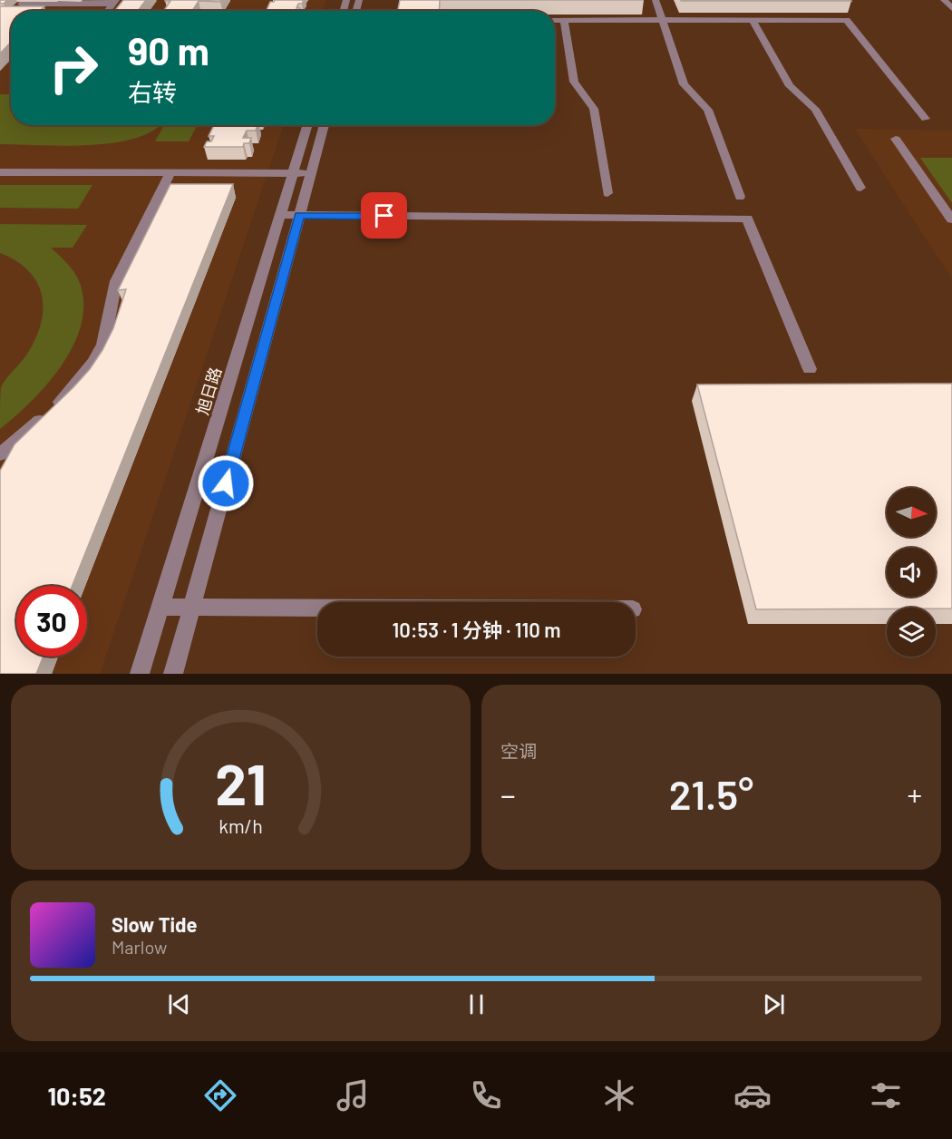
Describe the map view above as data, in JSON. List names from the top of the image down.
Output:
{
  "streets": {
    "street": ["旭日路"]
  },
  "north": "right",
  "page": {
    "turn": ["90 m", "右转"],
    "limit": "30",
    "trip": "10:53 · 1 分钟 · 110 m",
    "tile": "空调",
    "heat": ["−", "21.5°", "+"],
    "song": ["Slow Tide", "Marlow"],
    "tabs": "10:52",
    "gauge": ["21", "km/h"]
  }
}
